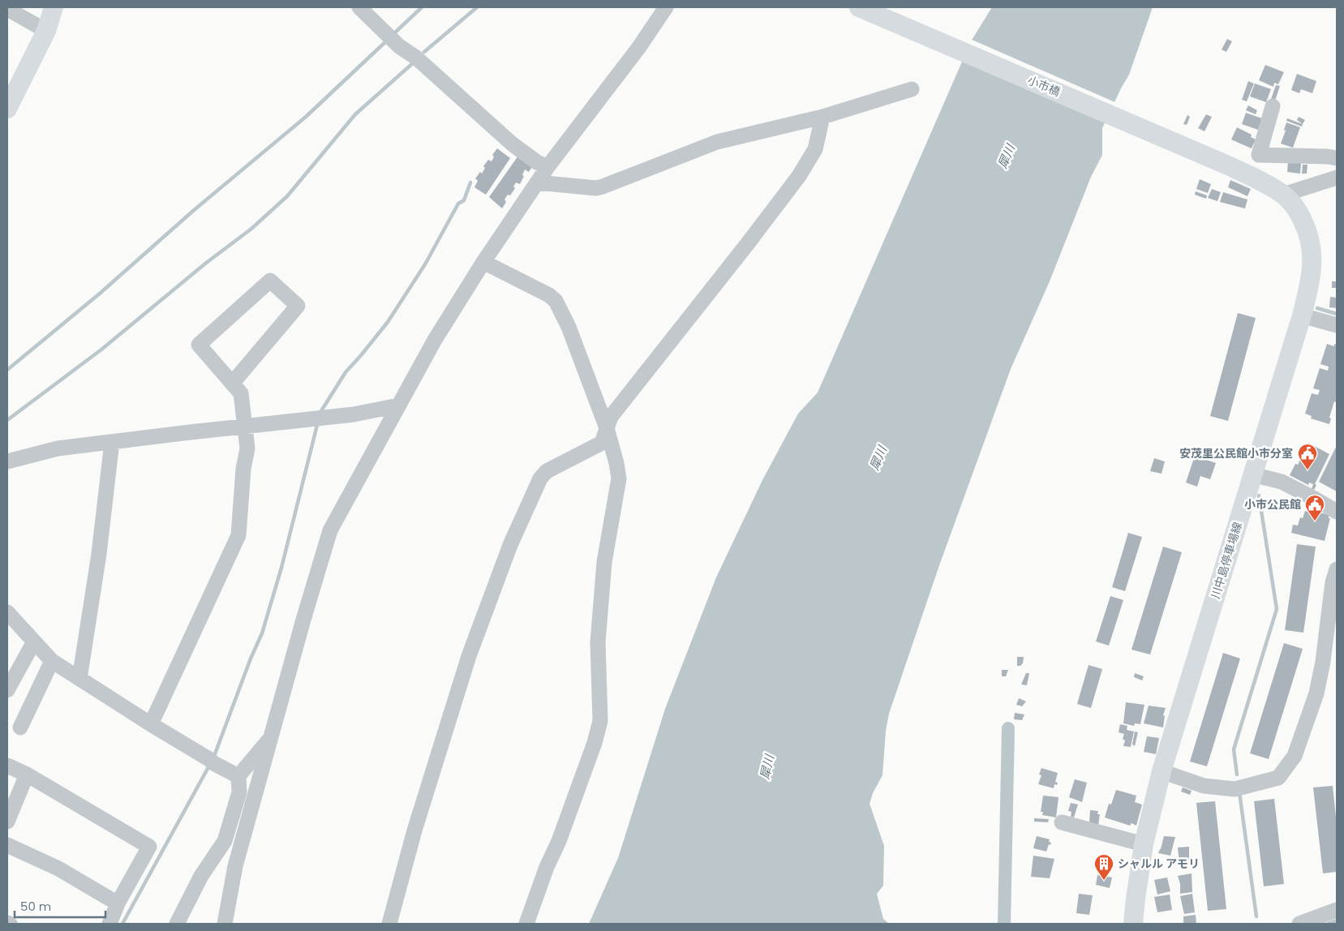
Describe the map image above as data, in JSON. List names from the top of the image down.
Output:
{
  "streets": {
    "main road": ["小市橋", "川中島停車場線"]
  },
  "crossings": [
    ["小市橋", "川中島停車場線"]
  ],
  "water": ["犀川"],
  "places": {
    "public building": ["安茂里公民館小市分室", "小市公民館"],
    "building": ["シャルル アモリ"]
  },
  "scale_bar": "50 m"
}
